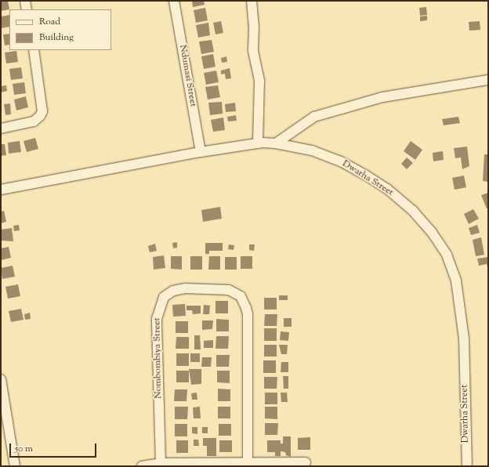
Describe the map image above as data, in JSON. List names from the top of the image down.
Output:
{
  "streets": {
    "street": ["Ndumasi Street", "Dwarha Street", "Nombombiya Street"]
  },
  "crossings": [
    ["Ndumasi Street", "Dwarha Street"]
  ],
  "legend": ["Road", "Building"],
  "scale_bar": "50 m"
}
